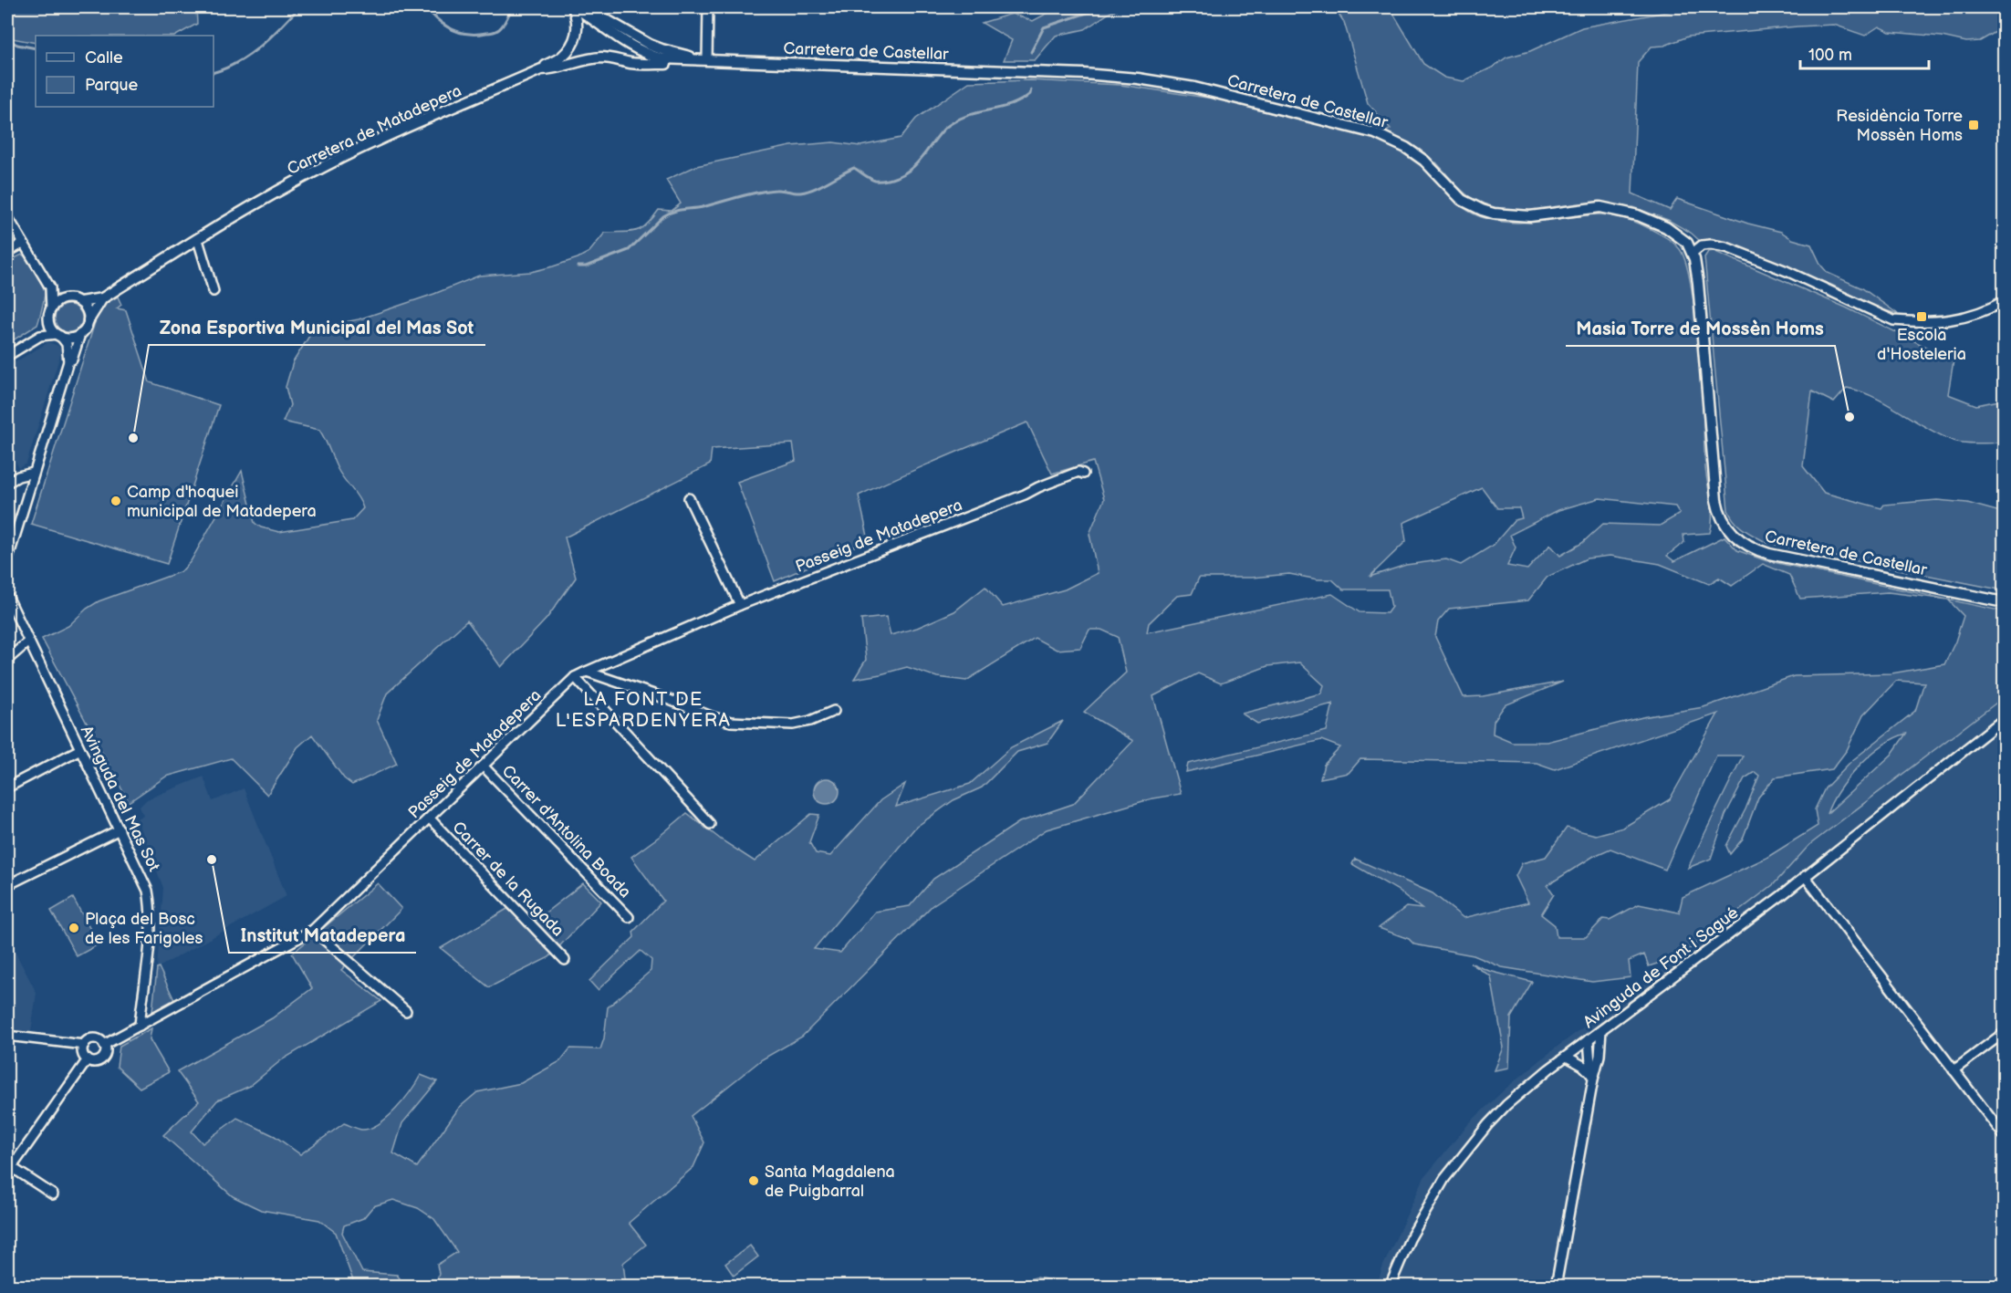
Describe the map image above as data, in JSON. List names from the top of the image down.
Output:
{
  "streets": {
    "street": [
      "Carretera de Castellar",
      "Carretera de Matadepera",
      "Passeig de Matadepera",
      "Avinguda del Mas Sot",
      "Carrer d'Antolina Boada",
      "Carrer de la Rugada",
      "Avinguda de Font i Sagué"
    ]
  },
  "crossings": [
    ["Carretera de Castellar", "Carretera de Matadepera"],
    ["Passeig de Matadepera", "Avinguda del Mas Sot"],
    ["Passeig de Matadepera", "Carrer d'Antolina Boada"],
    ["Passeig de Matadepera", "Carrer de la Rugada"]
  ],
  "districts": ["LA FONT DE L'ESPARDENYERA"],
  "places": {
    "transit": ["Residència Torre Mossèn Homs", "Escola d'Hosteleria"],
    "other": [
      "Masia Torre de Mossèn Homs",
      "Zona Esportiva Municipal del Mas Sot",
      "Camp d'hoquei municipal de Matadepera",
      "Institut Matadepera",
      "Plaça del Bosc de les Farigoles",
      "Santa Magdalena de Puigbarral"
    ]
  },
  "legend": ["Calle", "Parque"],
  "scale_bar": "100 m"
}
